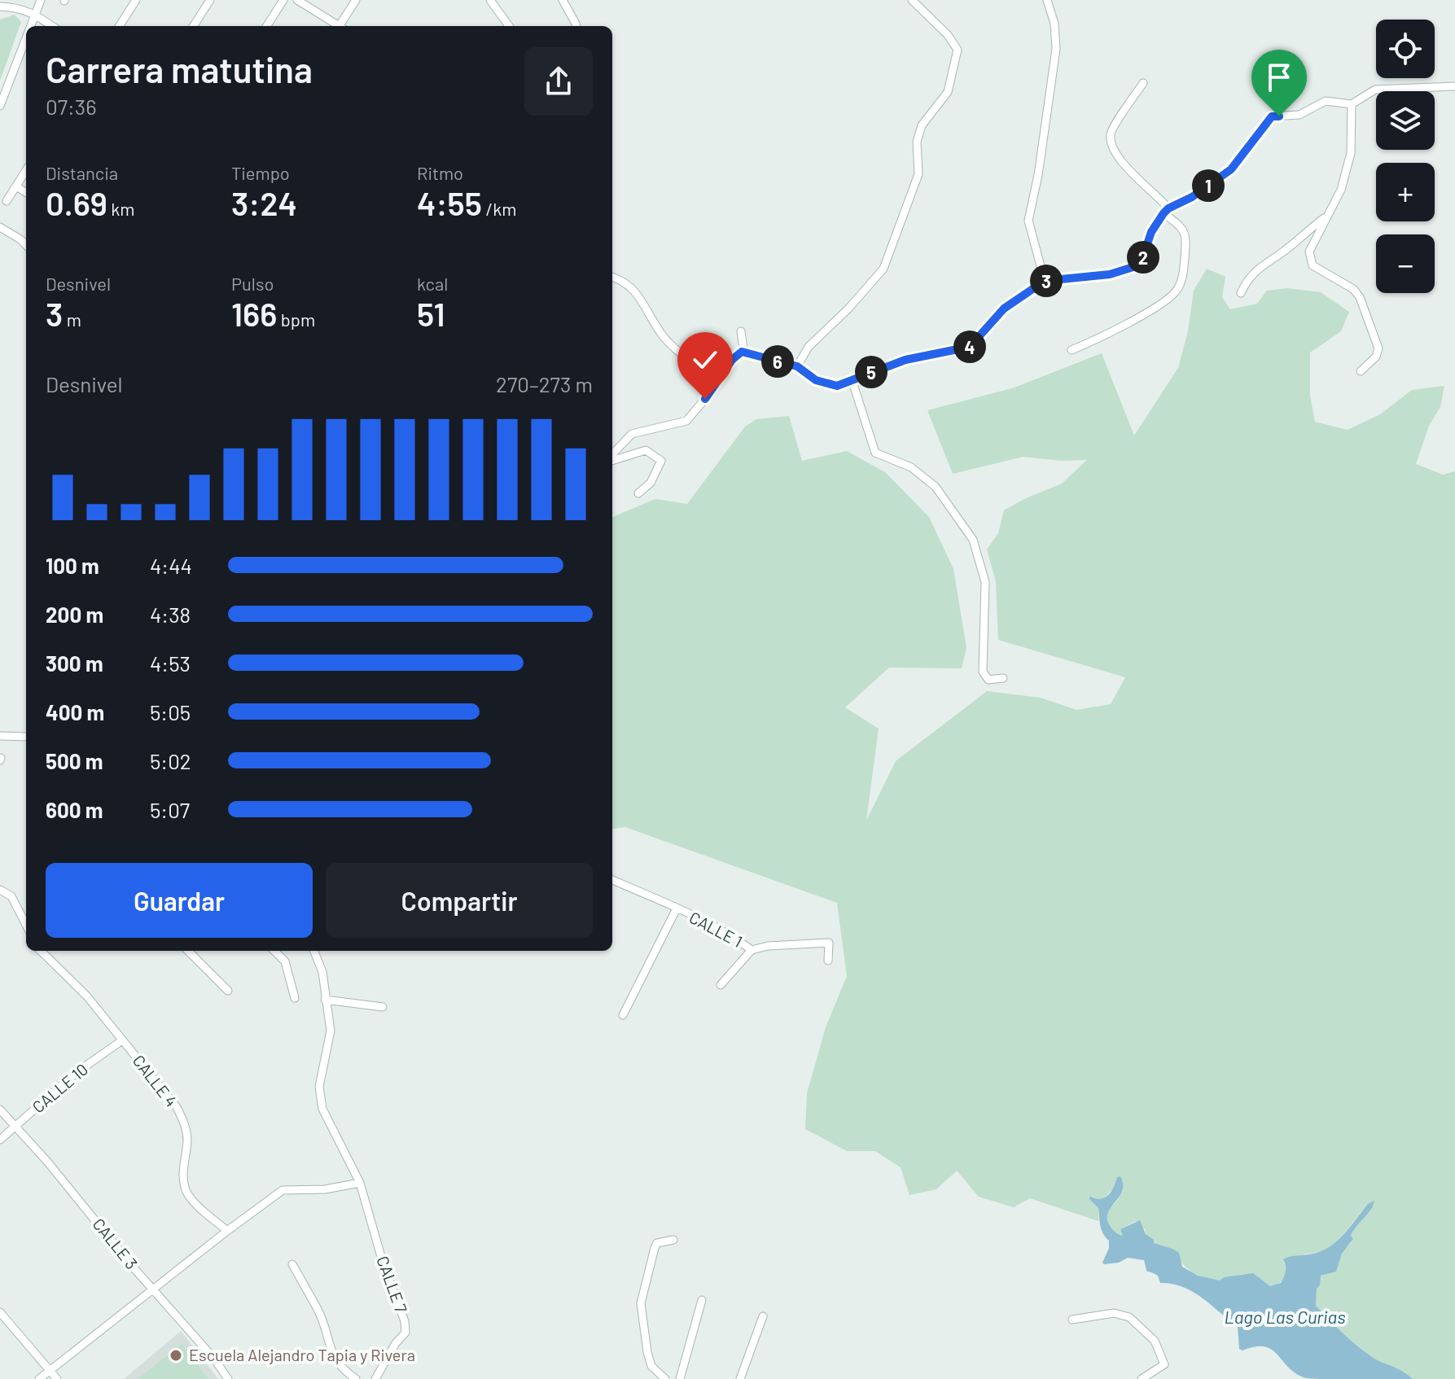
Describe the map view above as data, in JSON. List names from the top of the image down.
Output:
{
  "streets": {
    "street": [
      "CALLE 1",
      "CALLE 4",
      "CALLE 10",
      "CALLE 3",
      "CALLE 7"
    ]
  },
  "crossings": [
    ["CALLE 4", "CALLE 10"],
    ["CALLE 10", "CALLE 3"]
  ],
  "water": ["Lago Las Curias"],
  "places": ["Escuela Alejandro Tapia y Rivera"],
  "page": {
    "map_buttons": ["+", "−"],
    "heading": ["Carrera matutina", "07:36"],
    "stats": [
      ["Distancia", "0.69 km"],
      ["Tiempo", "3:24"],
      ["Ritmo", "4:55 /km"],
      ["Desnivel", "3 m"],
      ["Pulso", "166 bpm"],
      ["kcal", "51"]
    ],
    "pins": [
      "1",
      "2",
      "3",
      "4",
      "6",
      "5"
    ],
    "chart": ["Desnivel", "270–273 m"],
    "list": [
      {
        "name": "100 m",
        "note": "4:44"
      },
      {
        "name": "200 m",
        "note": "4:38"
      },
      {
        "name": "300 m",
        "note": "4:53"
      },
      {
        "name": "400 m",
        "note": "5:05"
      },
      {
        "name": "500 m",
        "note": "5:02"
      },
      {
        "name": "600 m",
        "note": "5:07"
      }
    ],
    "buttons": ["Guardar", "Compartir"]
  }
}
